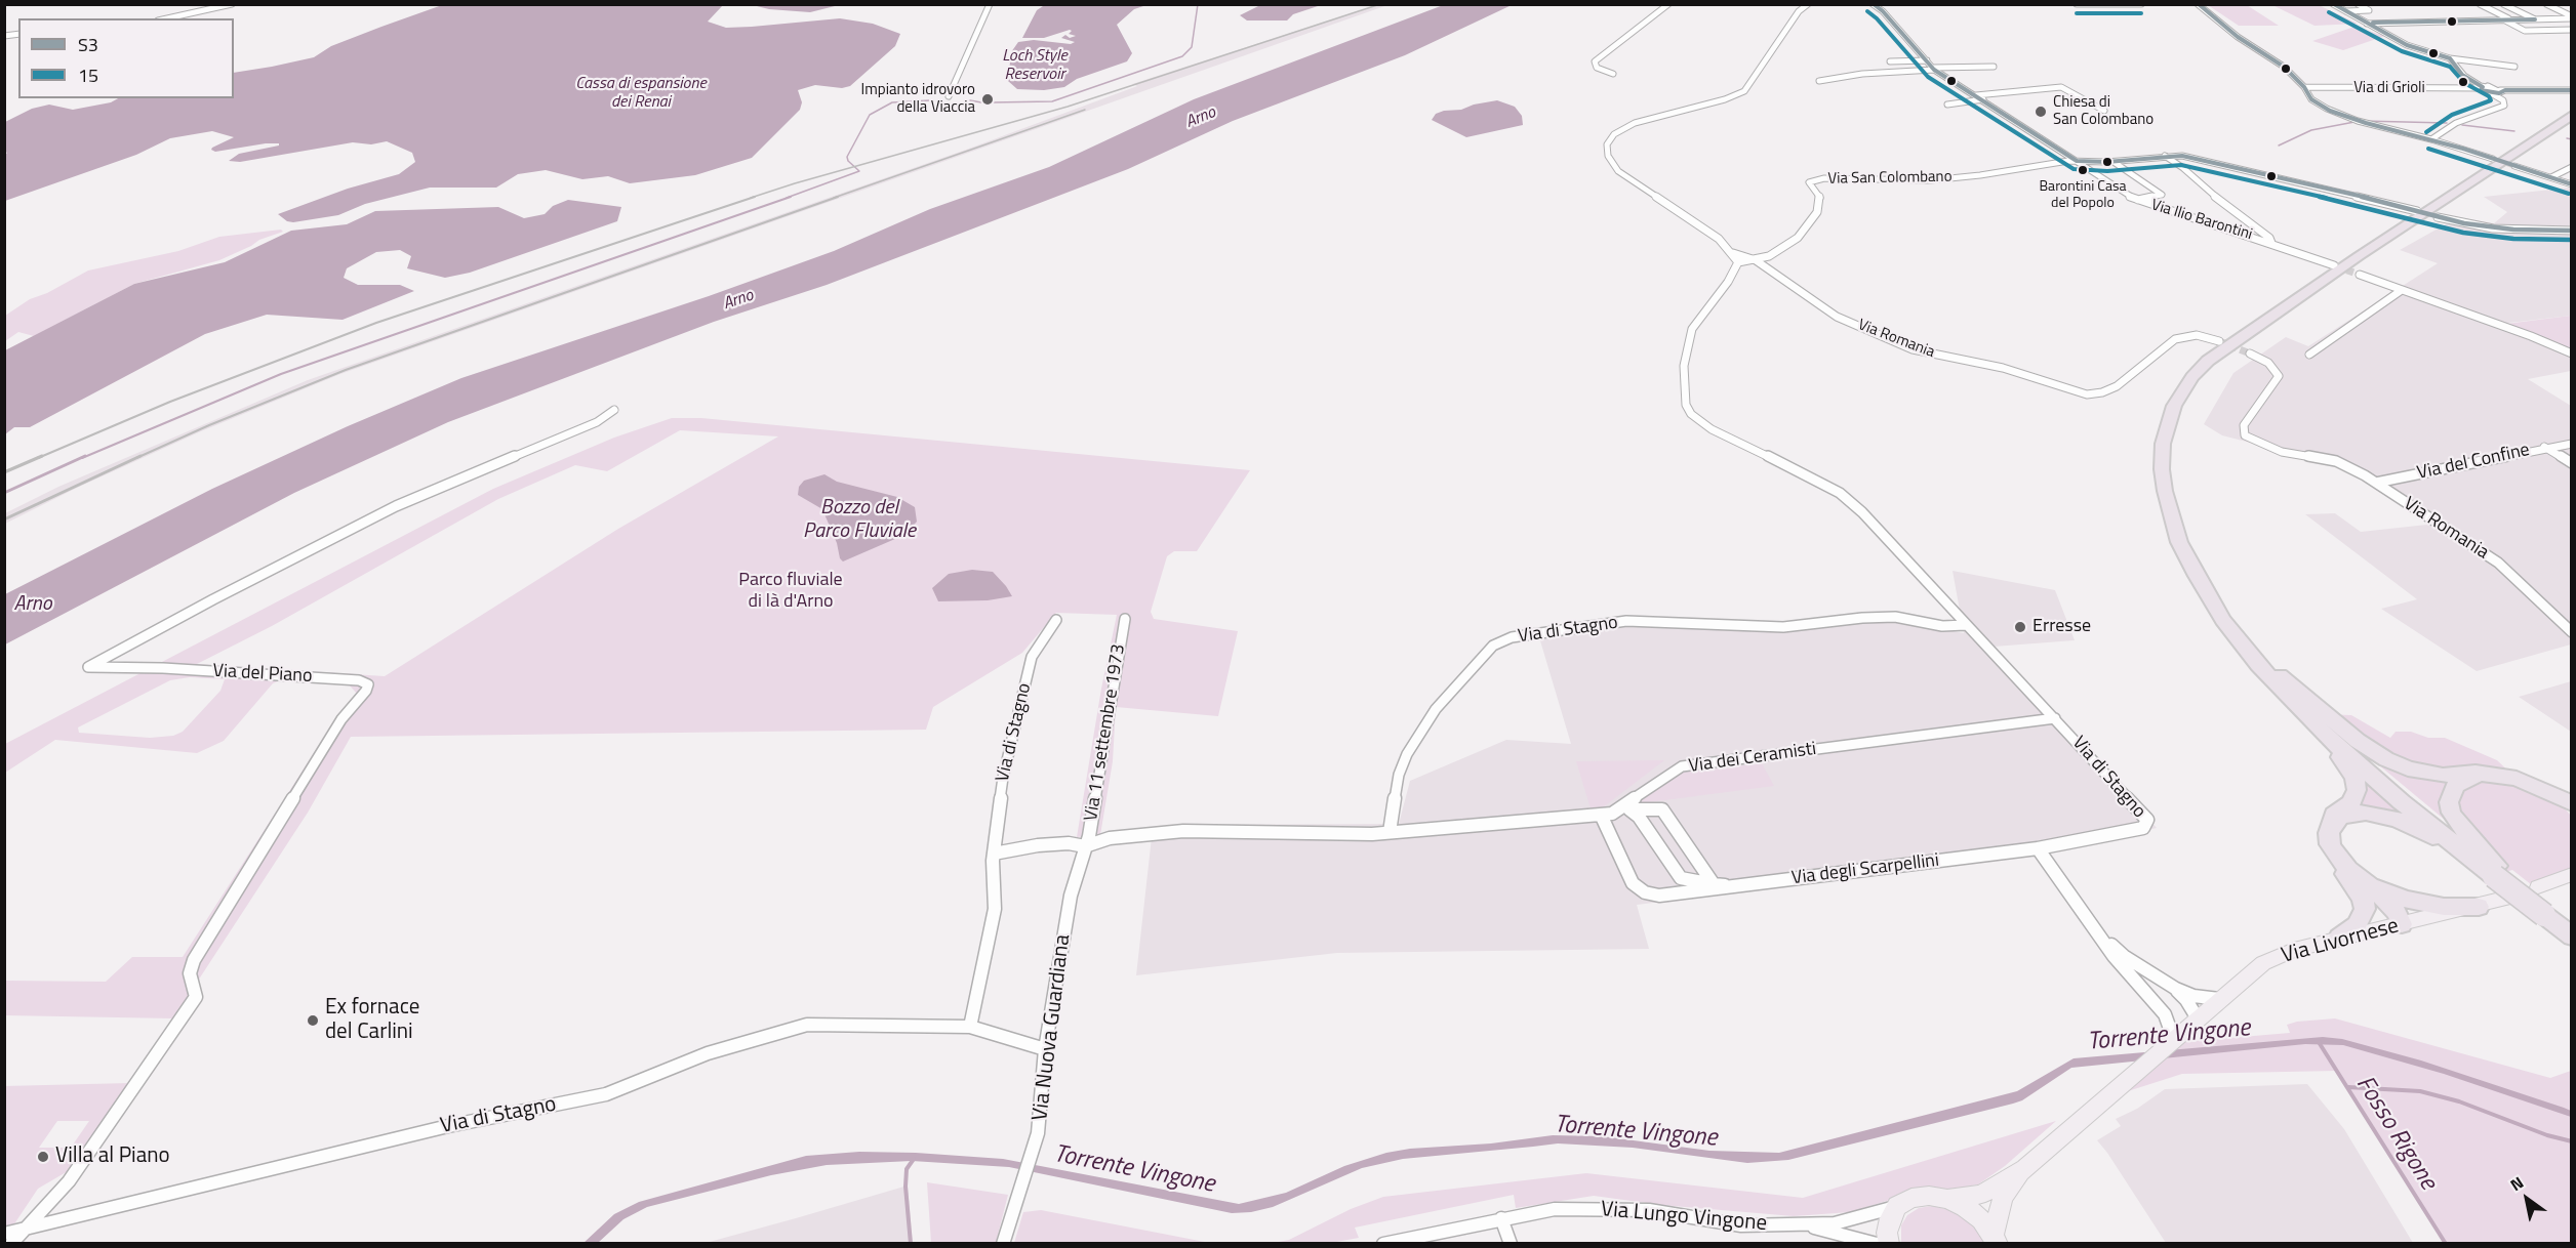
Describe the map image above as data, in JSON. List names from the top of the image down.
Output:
{
  "streets": {
    "main road": ["Via Livornese"],
    "street": [
      "Via di Grioli",
      "Via San Colombano",
      "Via Ilio Barontini",
      "Via Romania",
      "Via del Confine",
      "Via di Stagno",
      "Via del Piano",
      "Via 11 settembre 1973",
      "Via dei Ceramisti",
      "Via degli Scarpellini",
      "Via Nuova Guardiana",
      "Via Lungo Vingone"
    ]
  },
  "crossings": [
    ["Via San Colombano", "Via Ilio Barontini"],
    ["Via San Colombano", "Via Romania"],
    ["Via San Colombano", "Via di Stagno"],
    ["Via Romania", "Via del Confine"],
    ["Via di Stagno", "Via del Piano"],
    ["Via di Stagno", "Via dei Ceramisti"],
    ["Via di Stagno", "Via degli Scarpellini"],
    ["Via di Stagno", "Via Nuova Guardiana"],
    ["Via 11 settembre 1973", "Via Nuova Guardiana"],
    ["Via dei Ceramisti", "Via degli Scarpellini"],
    ["Via Livornese", "Via Lungo Vingone"]
  ],
  "water": [
    "Loch Style Reservoir",
    "Cassa di espansione dei Renai",
    "Arno",
    "Bozzo del Parco Fluviale",
    "Torrente Vingone",
    "Fosso Rigone"
  ],
  "parks": ["Parco fluviale di là d'Arno"],
  "places": [
    "Impianto idrovoro della Viaccia",
    "Chiesa di San Colombano",
    "Barontini Casa del Popolo",
    "Erresse",
    "Ex fornace del Carlini",
    "Villa al Piano"
  ],
  "lines": ["transit line S3", "transit line 15"],
  "legend": ["S3", "15"],
  "north": "top left"
}
